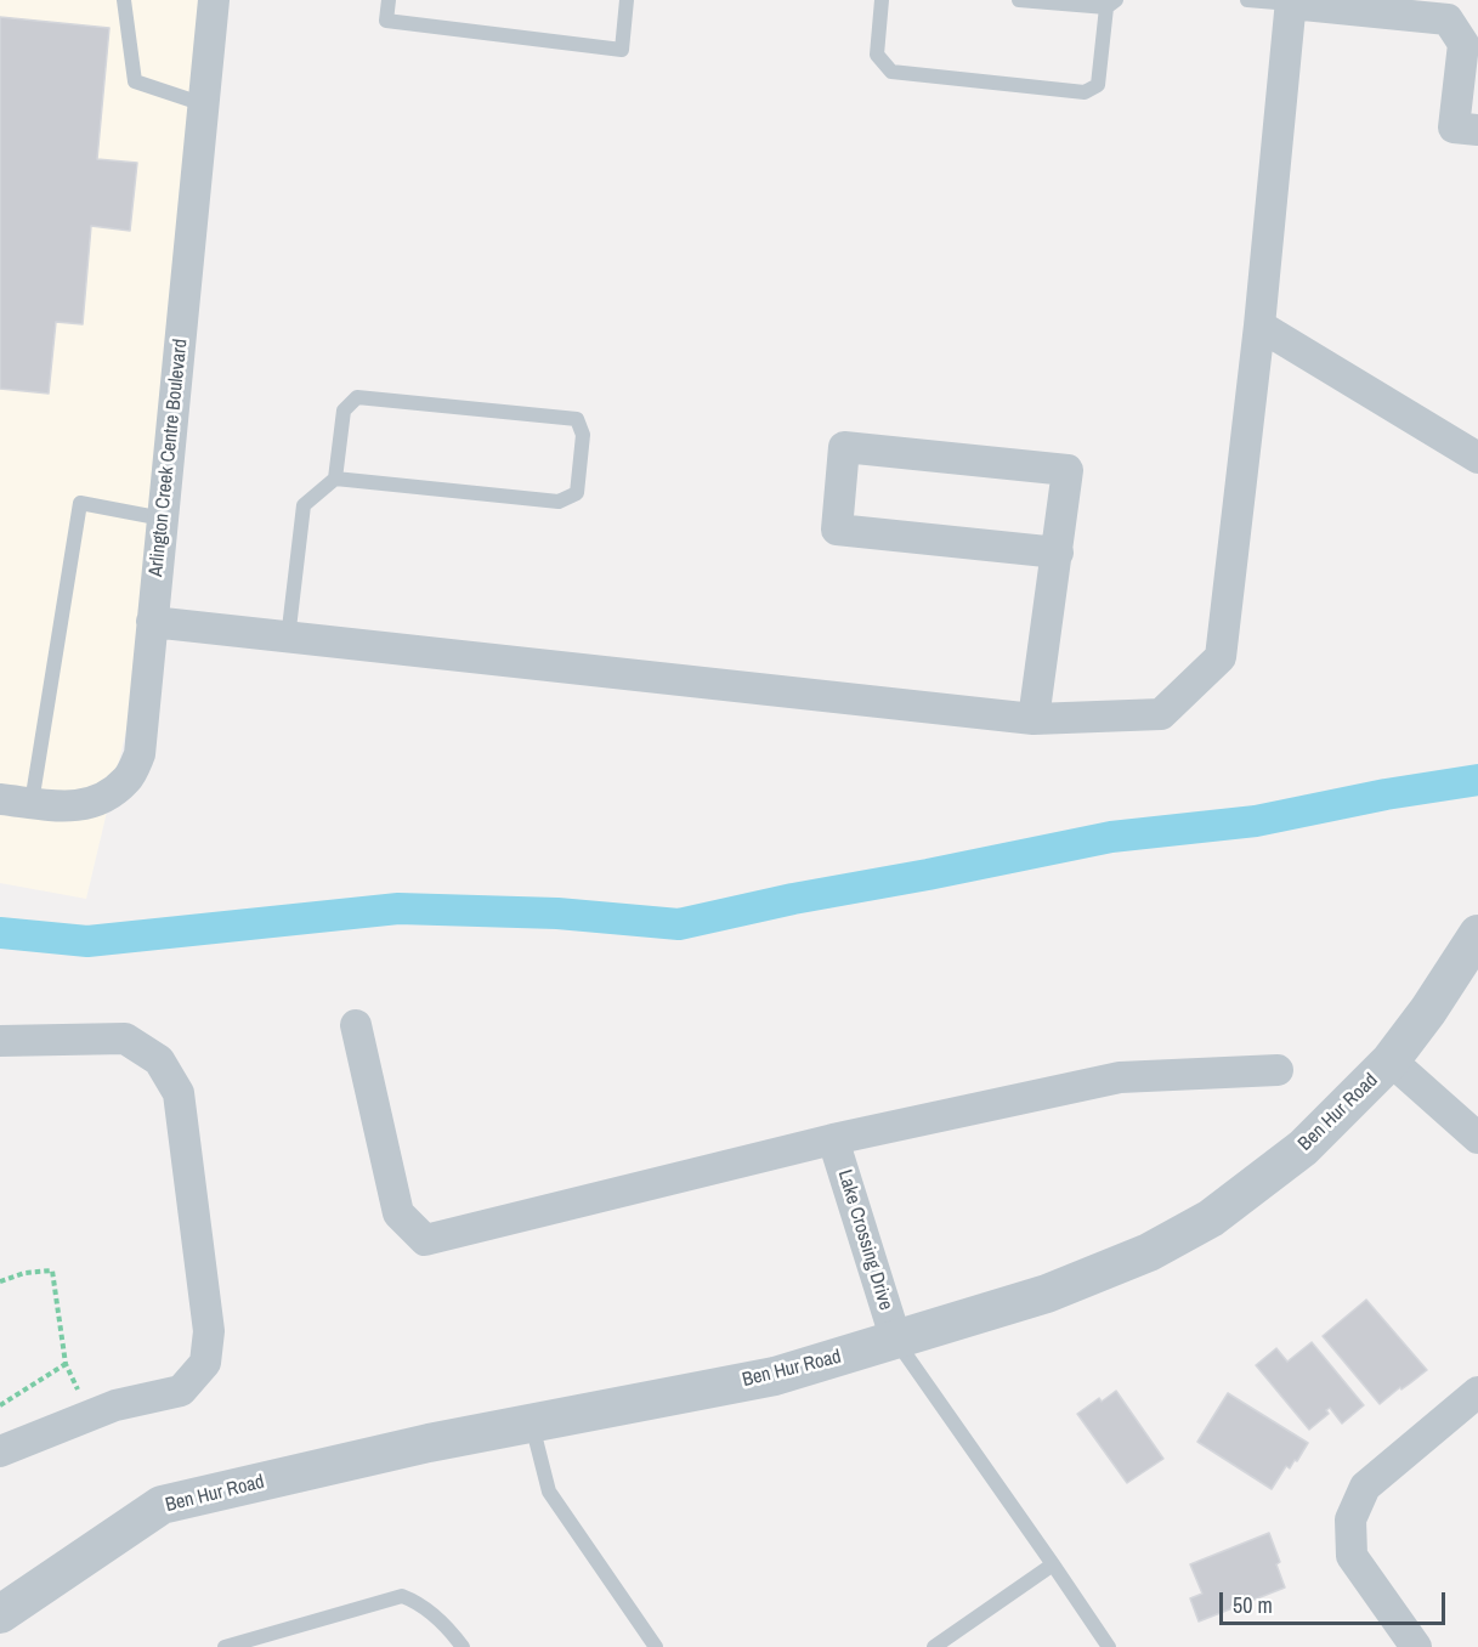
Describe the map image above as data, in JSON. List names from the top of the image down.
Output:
{
  "streets": {
    "street": ["Arlington Creek Centre Boulevard", "Ben Hur Road", "Lake Crossing Drive"]
  },
  "crossings": [
    ["Ben Hur Road", "Lake Crossing Drive"]
  ],
  "scale_bar": "50 m"
}
